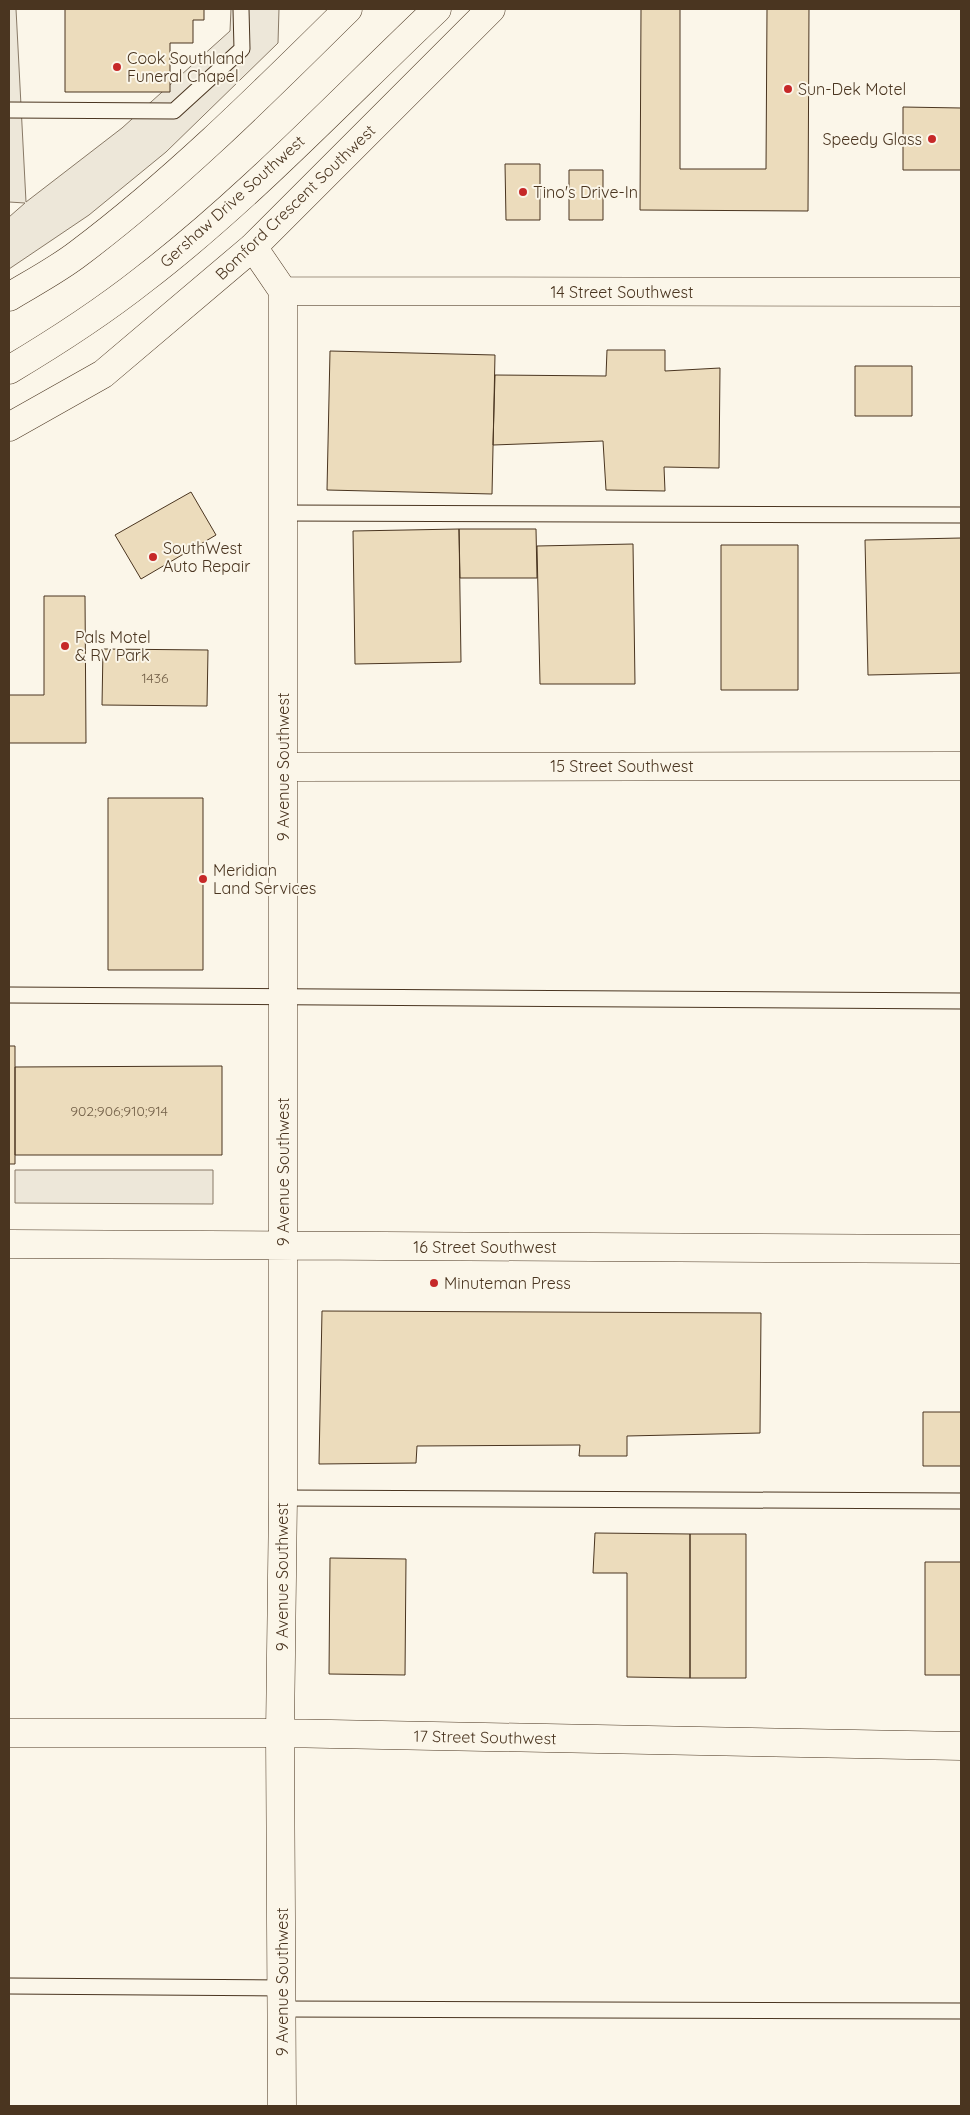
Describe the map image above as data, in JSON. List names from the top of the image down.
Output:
{
  "streets": {
    "main road": [
      "Gershaw Drive Southwest",
      "Bomford Crescent Southwest",
      "14 Street Southwest",
      "15 Street Southwest",
      "9 Avenue Southwest",
      "16 Street Southwest",
      "17 Street Southwest"
    ]
  },
  "crossings": [
    ["14 Street Southwest", "9 Avenue Southwest"],
    ["15 Street Southwest", "9 Avenue Southwest"],
    ["9 Avenue Southwest", "16 Street Southwest"],
    ["9 Avenue Southwest", "17 Street Southwest"]
  ],
  "places": [
    "Cook Southland Funeral Chapel",
    "Sun-Dek Motel",
    "Speedy Glass",
    "Tino's Drive-In",
    "SouthWest Auto Repair",
    "Pals Motel & RV Park",
    "Meridian Land Services",
    "Minuteman Press"
  ],
  "house_numbers": ["1436", "902;906;910;914"]
}
